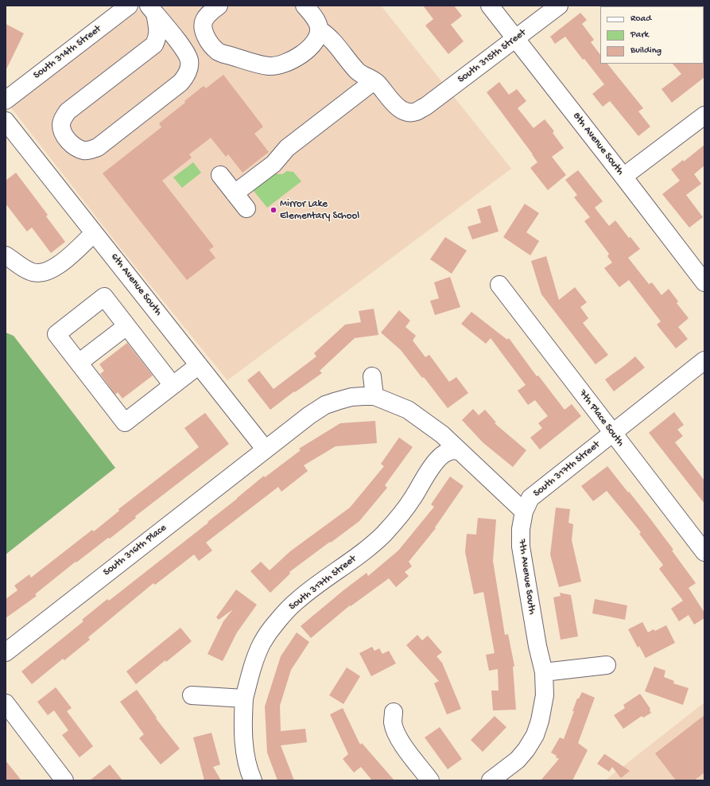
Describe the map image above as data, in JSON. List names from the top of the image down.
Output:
{
  "streets": {
    "street": [
      "South 314th Street",
      "South 315th Street",
      "8th Avenue South",
      "6th Avenue South",
      "7th Place South",
      "South 317th Street",
      "South 316th Place",
      "7th Avenue South"
    ]
  },
  "crossings": [
    ["South 315th Street", "8th Avenue South"],
    ["6th Avenue South", "South 316th Place"],
    ["7th Place South", "South 317th Street"],
    ["South 317th Street", "7th Avenue South"]
  ],
  "places": ["Mirror Lake Elementary School"],
  "legend": ["Road", "Park", "Building"]
}
